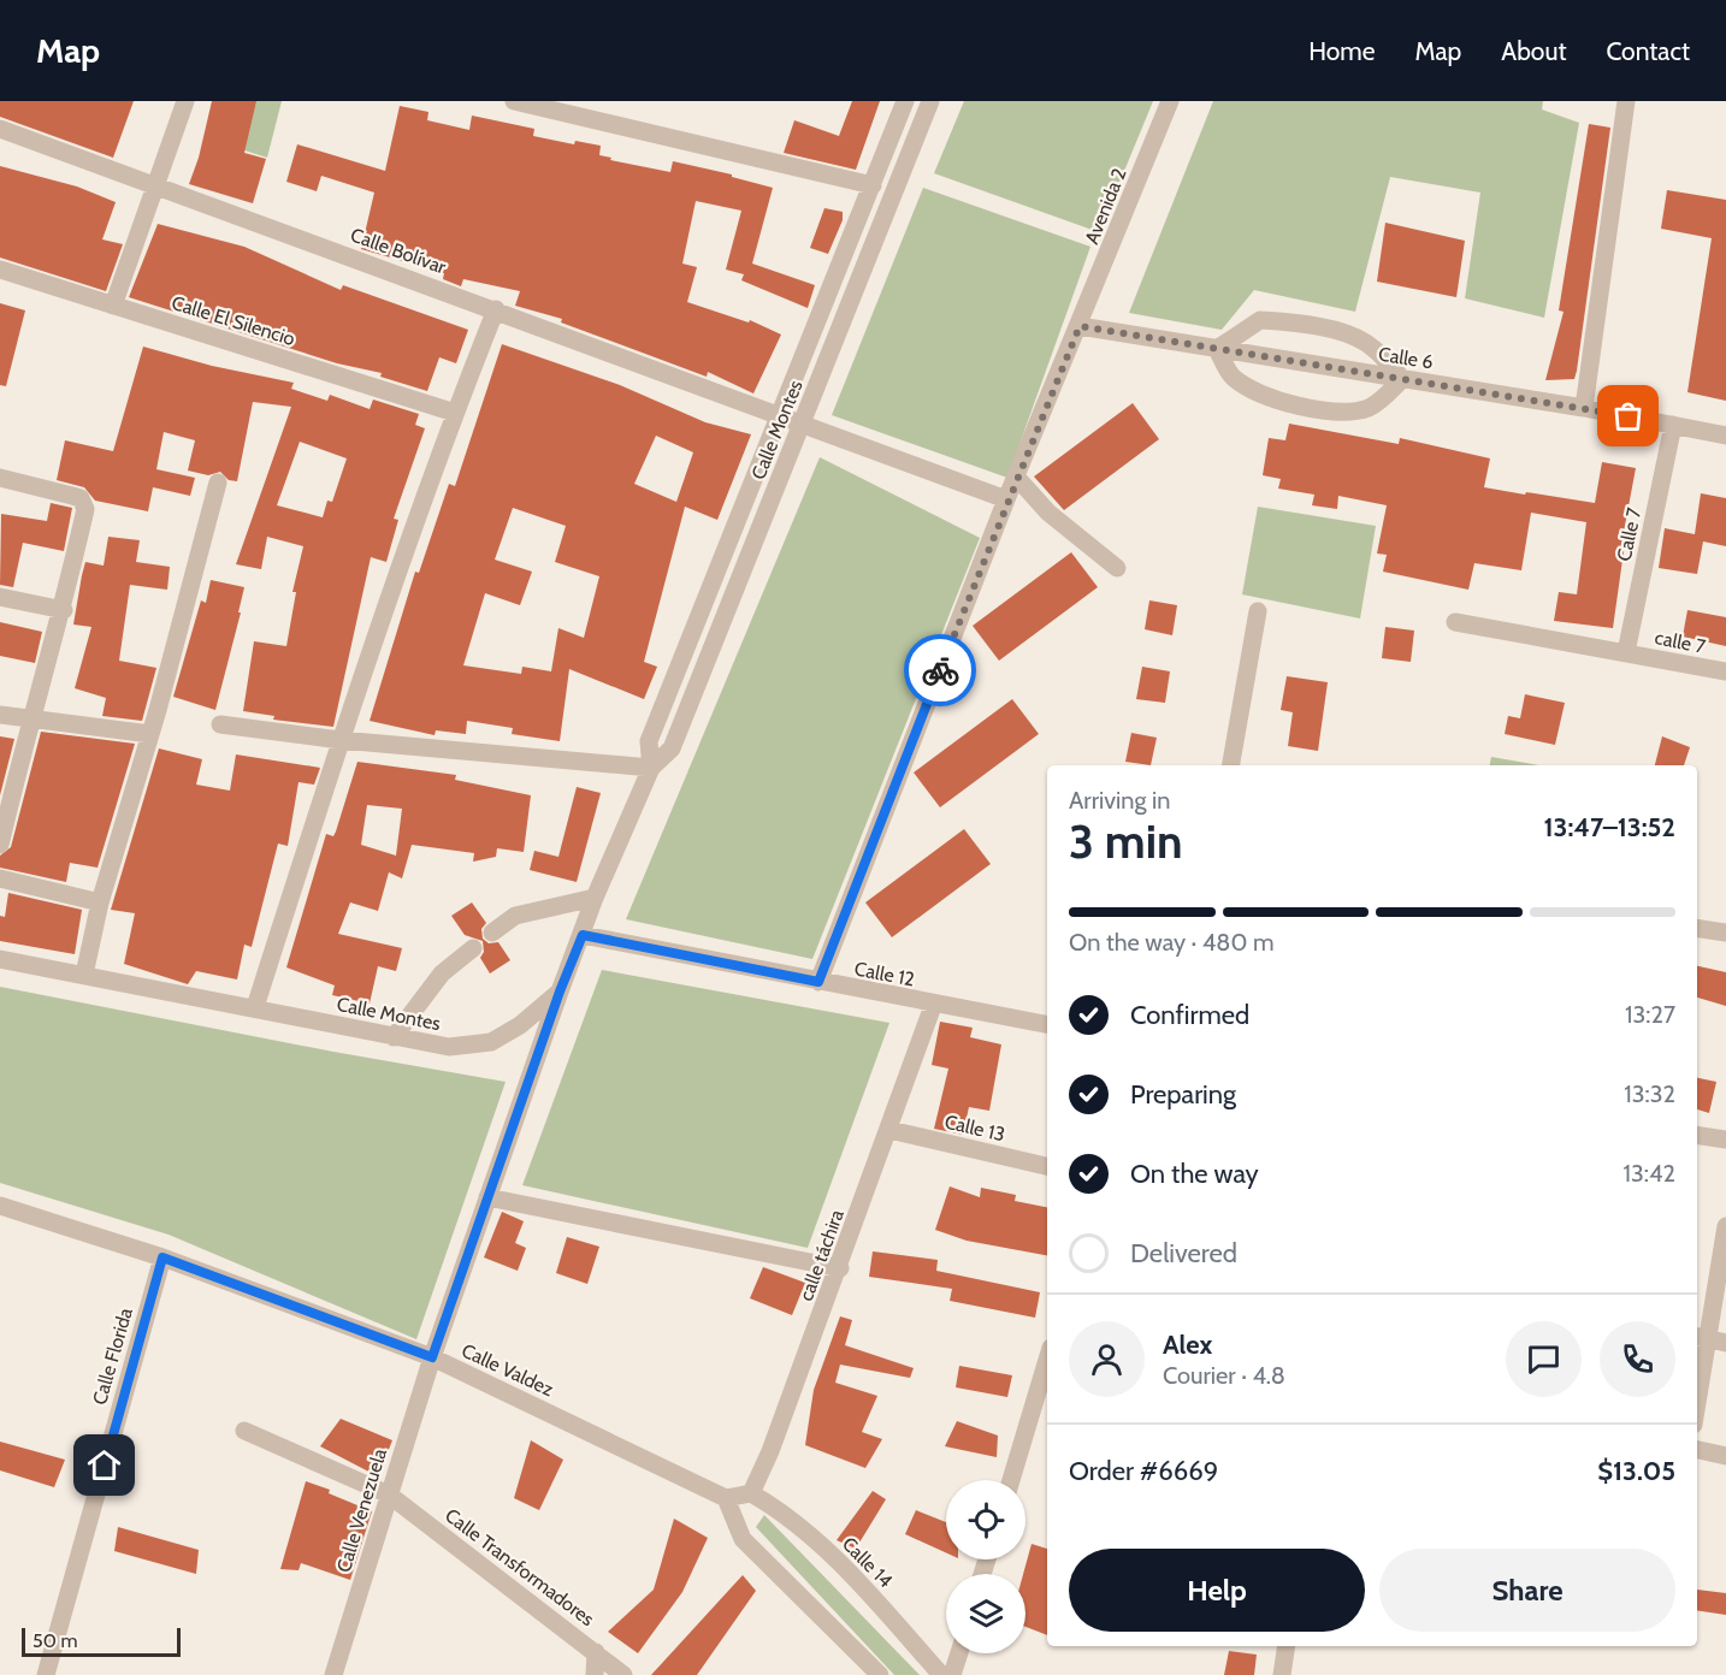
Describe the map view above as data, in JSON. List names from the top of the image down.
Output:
{
  "streets": {
    "street": [
      "Avenida 2",
      "Calle Bolívar",
      "Calle El Silencio",
      "Calle 6",
      "Calle Montes",
      "Calle 7",
      "calle 7",
      "Calle 12",
      "Calle 13",
      "calle táchira",
      "Calle Florida",
      "Calle Valdez",
      "Calle Venezuela",
      "Calle 14",
      "Calle Transformadores"
    ]
  },
  "crossings": [
    ["Avenida 2", "Calle Bolívar"],
    ["Avenida 2", "Calle 6"],
    ["Avenida 2", "Calle 12"],
    ["Calle Bolívar", "Calle Montes"],
    ["Calle 6", "Calle 7"],
    ["Calle Montes", "Calle 12"],
    ["Calle Montes", "Calle Venezuela"],
    ["Calle 7", "calle 7"],
    ["Calle 12", "calle táchira"],
    ["Calle 13", "calle táchira"],
    ["calle táchira", "Calle 14"],
    ["Calle Florida", "Calle Valdez"],
    ["Calle Valdez", "Calle Venezuela"],
    ["Calle Venezuela", "Calle Transformadores"]
  ],
  "scale_bar": "50 m",
  "page": {
    "header": "Map",
    "nav": [
      "Home",
      "Map",
      "About",
      "Contact"
    ],
    "heading": ["3 min", "Arriving in", "13:47–13:52"],
    "panel": [
      "Alex",
      "Courier · 4.8",
      "Order #6669",
      "$13.05"
    ],
    "bar": "On the way · 480 m",
    "list": [
      ["Confirmed", "13:27"],
      ["Preparing", "13:32"],
      ["On the way", "13:42"],
      "Delivered"
    ],
    "buttons": ["Help", "Share"],
    "scale": "50 m"
  }
}
